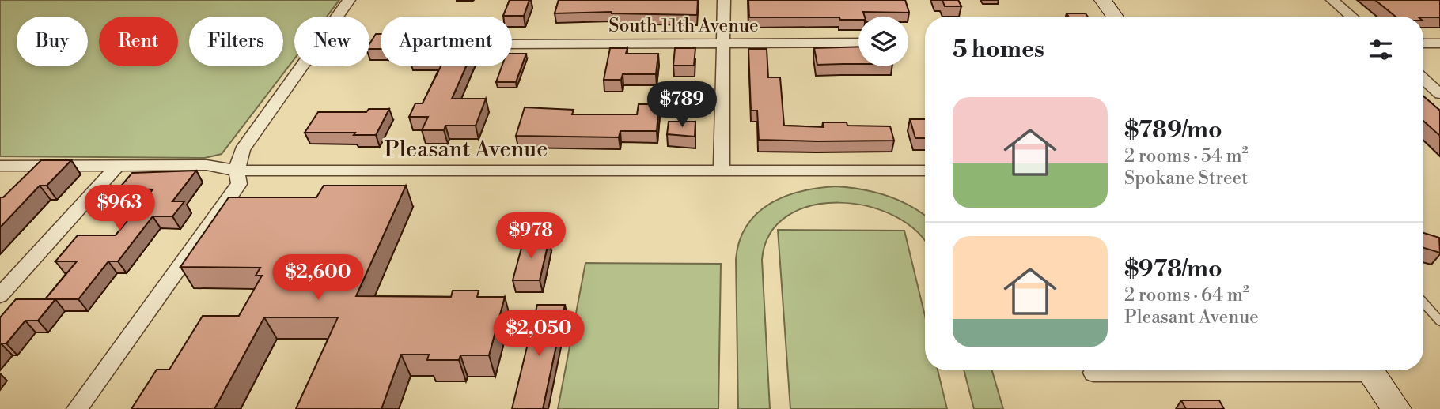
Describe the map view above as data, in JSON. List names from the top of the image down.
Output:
{
  "streets": {
    "street": ["South 11th Avenue", "Pleasant Avenue"]
  },
  "page": {
    "chip": [
      "Buy",
      "Rent",
      "Filters",
      "New",
      "Apartment"
    ],
    "heading": "5 homes",
    "price": [
      "$789",
      "$963",
      "$978",
      "$2,600",
      "$2,050"
    ],
    "list": [
      {
        "name": "$789/mo",
        "note": "2 rooms · 54 m² · Spokane Street"
      },
      {
        "name": "$978/mo",
        "note": "2 rooms · 64 m² · Pleasant Avenue"
      }
    ]
  }
}
